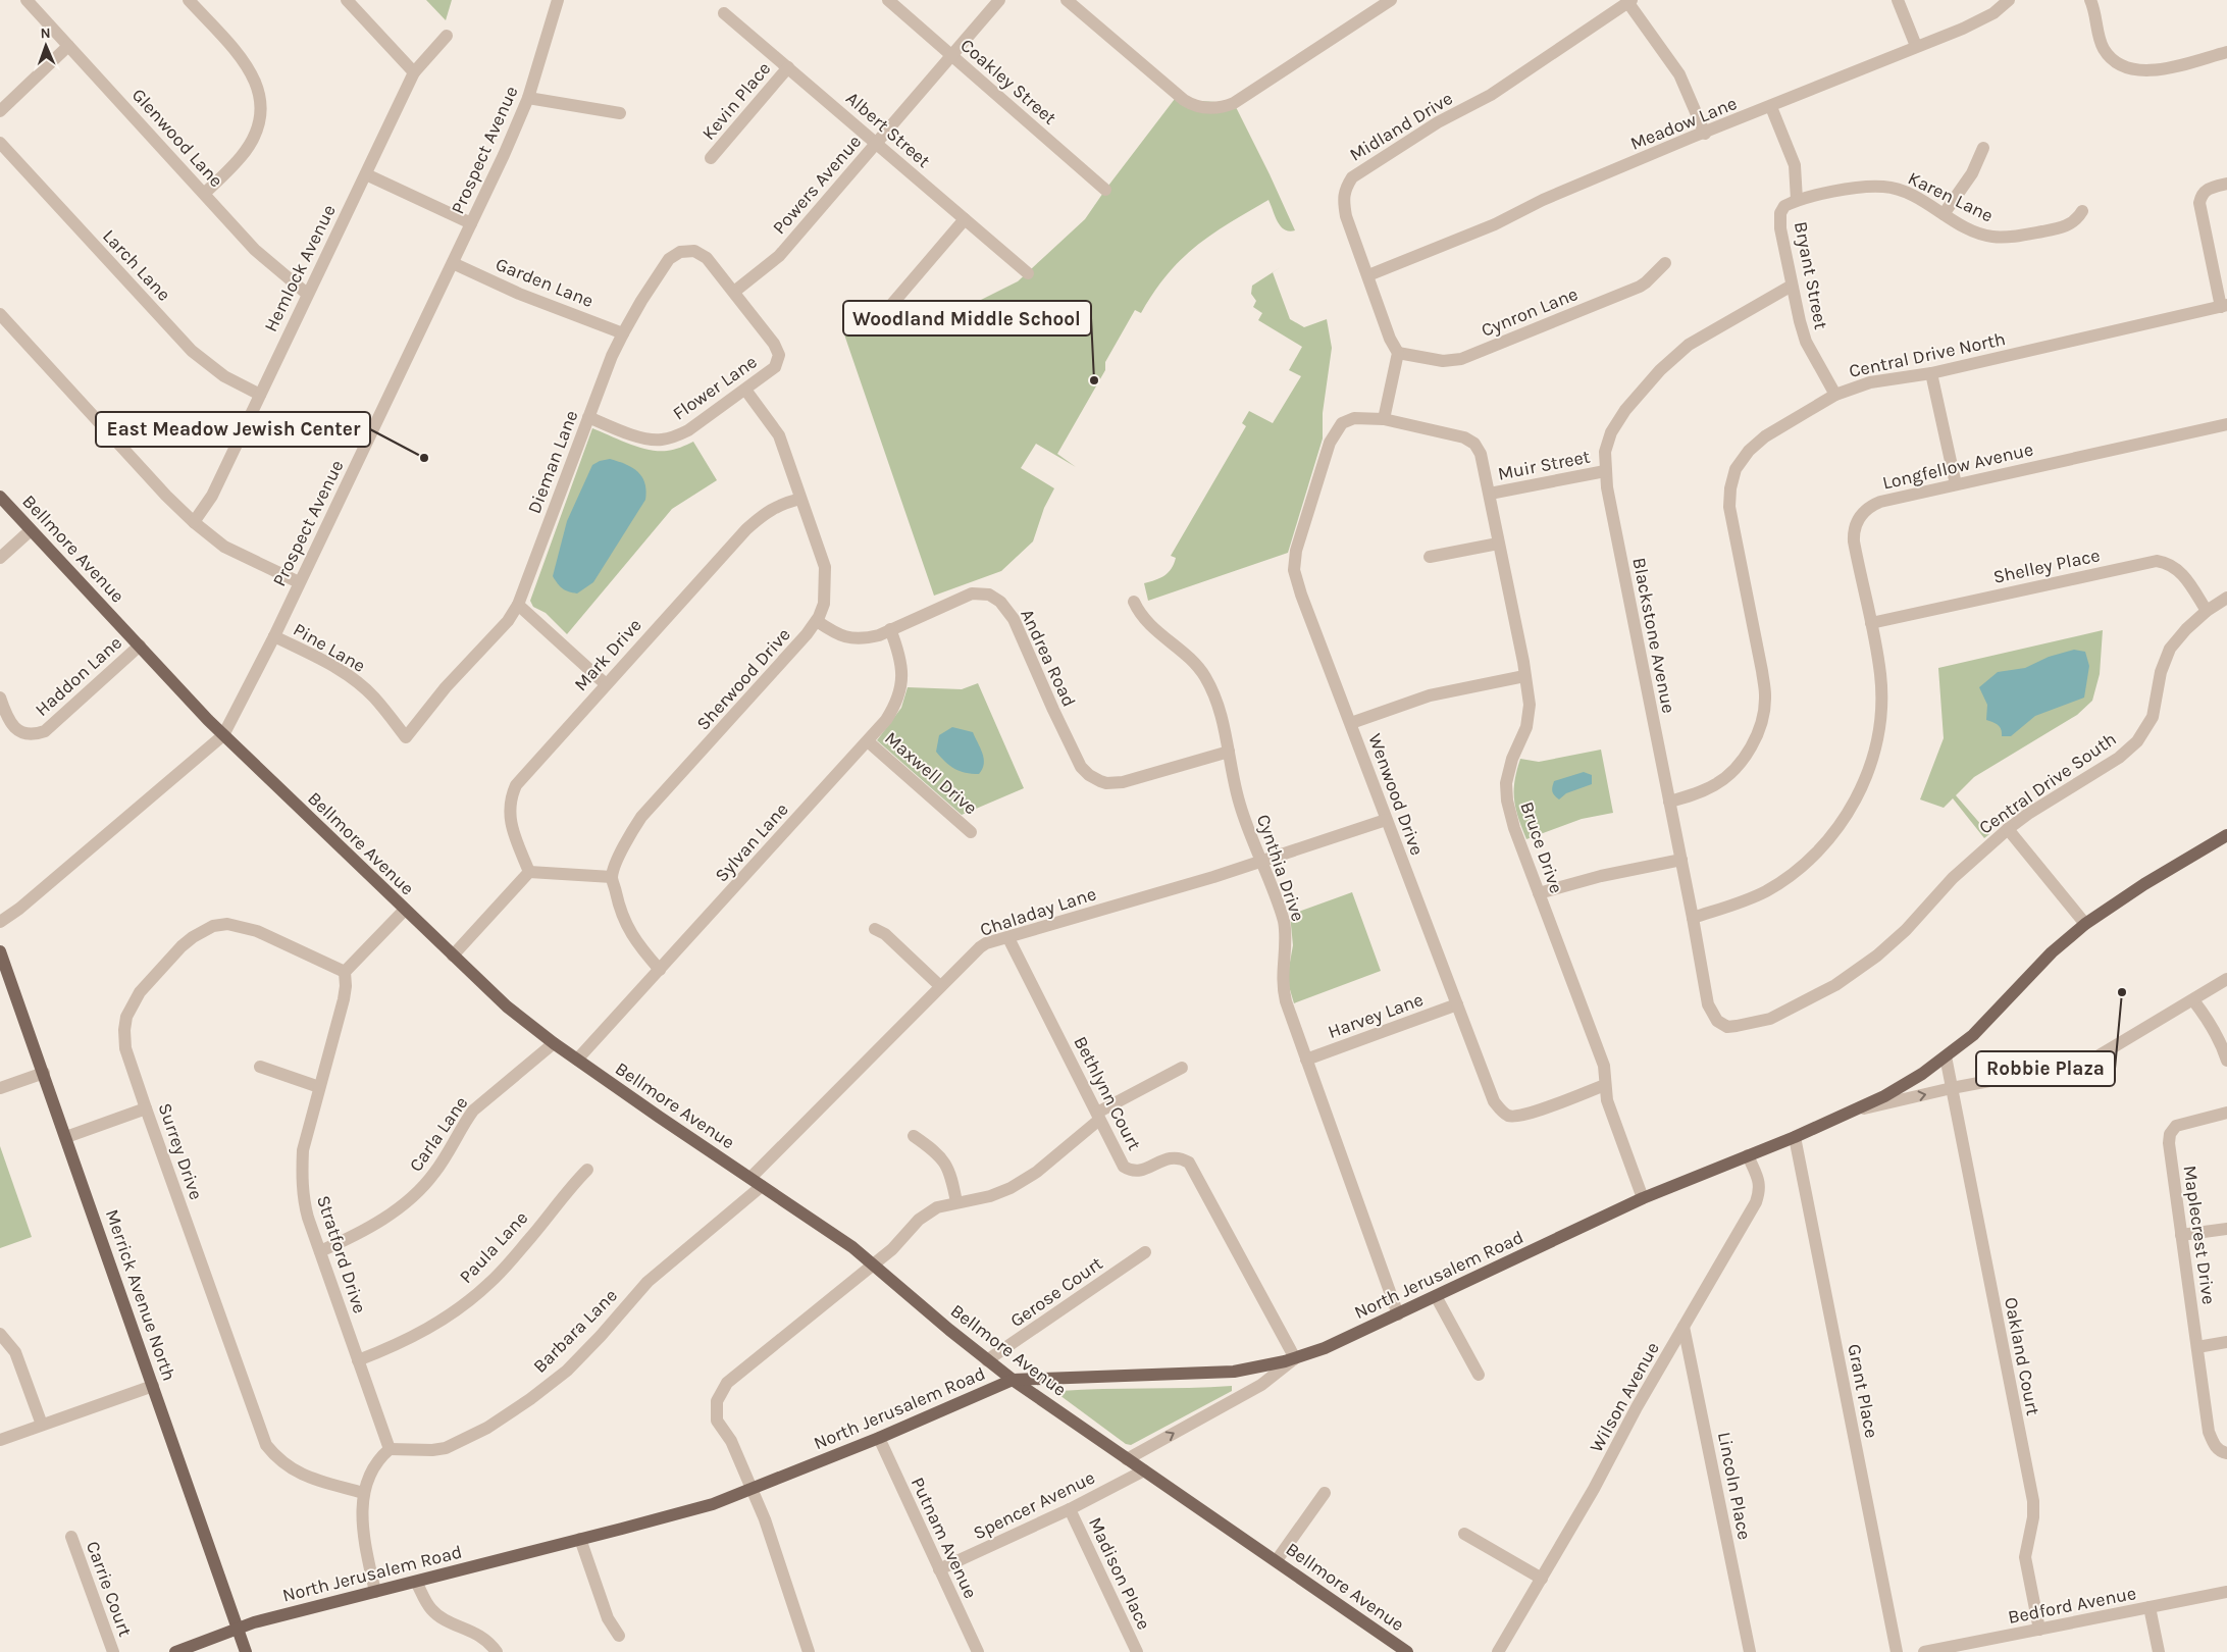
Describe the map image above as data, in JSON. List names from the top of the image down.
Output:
{
  "streets": {
    "main road": ["Bellmore Avenue", "North Jerusalem Road", "Merrick Avenue North"],
    "street": [
      "Coakley Street",
      "Kevin Place",
      "Meadow Lane",
      "Midland Drive",
      "Albert Street",
      "Glenwood Lane",
      "Prospect Avenue",
      "Powers Avenue",
      "Karen Lane",
      "Larch Lane",
      "Hemlock Avenue",
      "Bryant Street",
      "Garden Lane",
      "Cynron Lane",
      "Central Drive North",
      "Flower Lane",
      "Dieman Lane",
      "Muir Street",
      "Longfellow Avenue",
      "Shelley Place",
      "Blackstone Avenue",
      "Pine Lane",
      "Mark Drive",
      "Andrea Road",
      "Haddon Lane",
      "Sherwood Drive",
      "Maxwell Drive",
      "Central Drive South",
      "Wenwood Drive",
      "Sylvan Lane",
      "Bruce Drive",
      "Cynthia Drive",
      "Chaladay Lane",
      "Harvey Lane",
      "Bethlynn Court",
      "Carla Lane",
      "Surrey Drive",
      "Maplecrest Drive",
      "Paula Lane",
      "Stratford Drive",
      "Gerose Court",
      "Barbara Lane",
      "Oakland Court",
      "Grant Place",
      "Wilson Avenue",
      "Lincoln Place",
      "Spencer Avenue",
      "Putnam Avenue",
      "Madison Place",
      "Carrie Court",
      "Bedford Avenue"
    ]
  },
  "crossings": [
    ["Coakley Street", "Powers Avenue"],
    ["Kevin Place", "Albert Street"],
    ["Meadow Lane", "Midland Drive"],
    ["Meadow Lane", "Bryant Street"],
    ["Midland Drive", "Cynron Lane"],
    ["Albert Street", "Powers Avenue"],
    ["Glenwood Lane", "Hemlock Avenue"],
    ["Prospect Avenue", "Garden Lane"],
    ["Prospect Avenue", "Bellmore Avenue"],
    ["Prospect Avenue", "Pine Lane"],
    ["Powers Avenue", "Flower Lane"],
    ["Powers Avenue", "Dieman Lane"],
    ["Karen Lane", "Bryant Street"],
    ["Larch Lane", "Hemlock Avenue"],
    ["Bryant Street", "Central Drive North"],
    ["Bryant Street", "Blackstone Avenue"],
    ["Garden Lane", "Dieman Lane"],
    ["Central Drive North", "Blackstone Avenue"],
    ["Flower Lane", "Dieman Lane"],
    ["Flower Lane", "Sherwood Drive"],
    ["Dieman Lane", "Pine Lane"],
    ["Muir Street", "Blackstone Avenue"],
    ["Muir Street", "Bruce Drive"],
    ["Longfellow Avenue", "Shelley Place"],
    ["Longfellow Avenue", "Blackstone Avenue"],
    ["Bellmore Avenue", "Haddon Lane"],
    ["Bellmore Avenue", "Sylvan Lane"],
    ["Bellmore Avenue", "Chaladay Lane"],
    ["Bellmore Avenue", "Carla Lane"],
    ["Bellmore Avenue", "North Jerusalem Road"],
    ["Bellmore Avenue", "Gerose Court"],
    ["Bellmore Avenue", "Barbara Lane"],
    ["Bellmore Avenue", "Spencer Avenue"],
    ["Shelley Place", "Central Drive South"],
    ["Blackstone Avenue", "Central Drive South"],
    ["Mark Drive", "Sherwood Drive"],
    ["Andrea Road", "Sherwood Drive"],
    ["Andrea Road", "Sylvan Lane"],
    ["Andrea Road", "Cynthia Drive"],
    ["Maxwell Drive", "Sylvan Lane"],
    ["Wenwood Drive", "Bruce Drive"],
    ["Wenwood Drive", "Chaladay Lane"],
    ["Wenwood Drive", "Harvey Lane"],
    ["Bruce Drive", "North Jerusalem Road"],
    ["Cynthia Drive", "Chaladay Lane"],
    ["Cynthia Drive", "Harvey Lane"],
    ["Cynthia Drive", "North Jerusalem Road"],
    ["Chaladay Lane", "Bethlynn Court"],
    ["Chaladay Lane", "Barbara Lane"],
    ["Bethlynn Court", "North Jerusalem Road"],
    ["Carla Lane", "Stratford Drive"],
    ["Surrey Drive", "Stratford Drive"],
    ["Paula Lane", "Stratford Drive"],
    ["Stratford Drive", "Barbara Lane"],
    ["North Jerusalem Road", "Merrick Avenue North"],
    ["North Jerusalem Road", "Oakland Court"],
    ["North Jerusalem Road", "Grant Place"],
    ["North Jerusalem Road", "Wilson Avenue"],
    ["North Jerusalem Road", "Putnam Avenue"],
    ["Oakland Court", "Bedford Avenue"],
    ["Wilson Avenue", "Lincoln Place"],
    ["Spencer Avenue", "Putnam Avenue"],
    ["Spencer Avenue", "Madison Place"]
  ],
  "places": ["Woodland Middle School", "East Meadow Jewish Center", "Robbie Plaza"],
  "north": "top"
}
